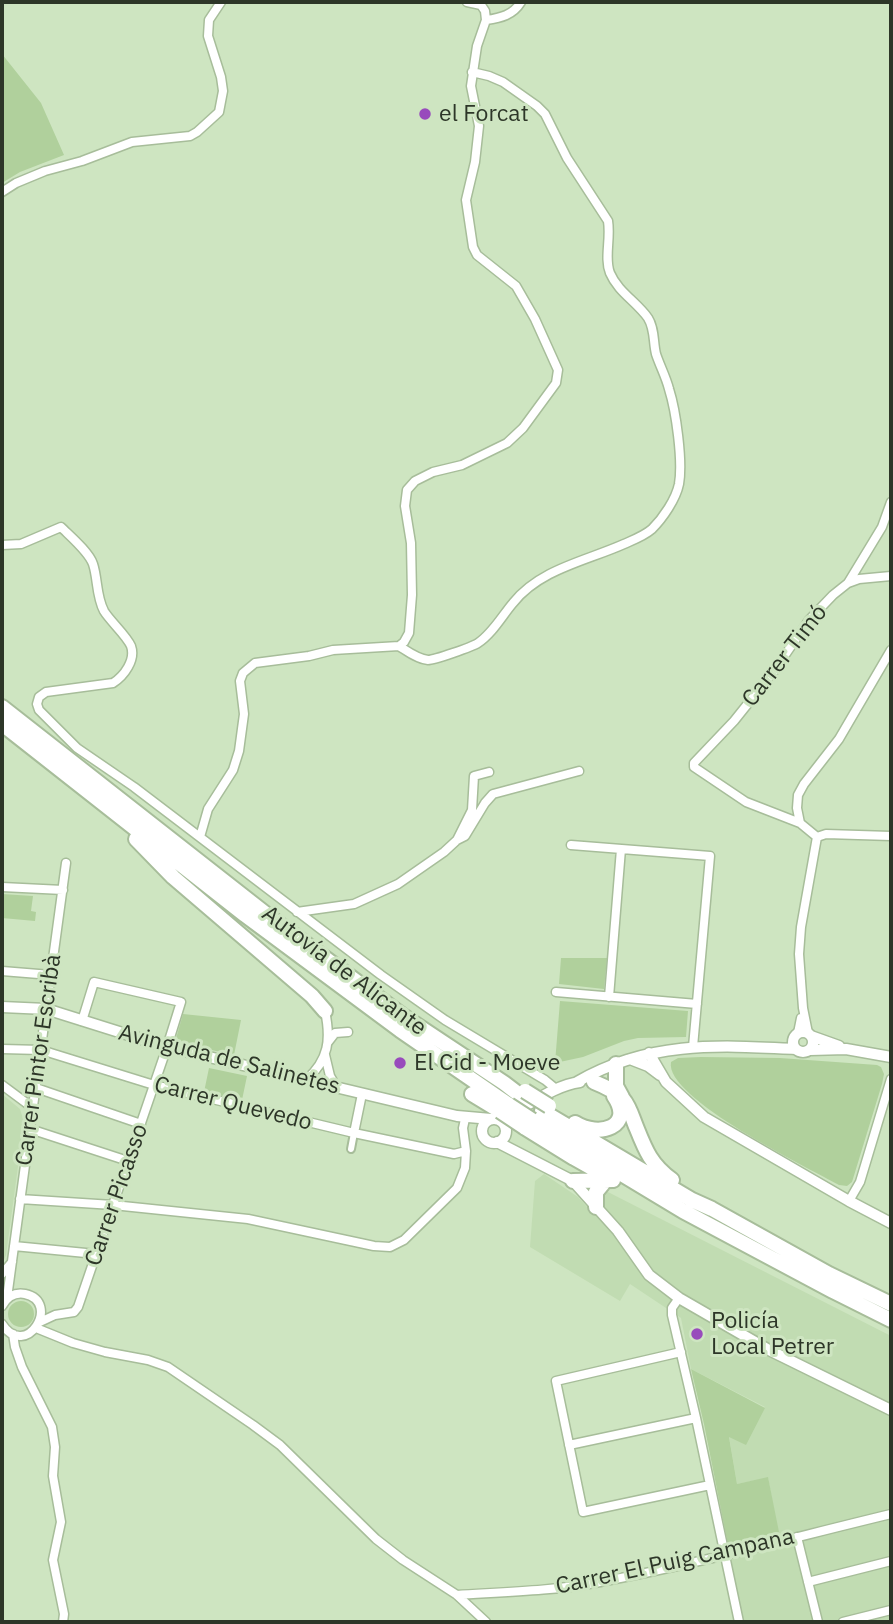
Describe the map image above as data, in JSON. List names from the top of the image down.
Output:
{
  "streets": {
    "highway": ["Autovía de Alicante"],
    "street": [
      "Carrer Timó",
      "Carrer Pintor Escribà",
      "Avinguda de Salinetes",
      "Carrer Quevedo",
      "Carrer Picasso",
      "Carrer El Puig Campana"
    ]
  },
  "crossings": [
    ["Autovía de Alicante", "Avinguda de Salinetes"],
    ["Carrer Pintor Escribà", "Avinguda de Salinetes"],
    ["Carrer Pintor Escribà", "Carrer Quevedo"],
    ["Avinguda de Salinetes", "Carrer Picasso"],
    ["Carrer Quevedo", "Carrer Picasso"]
  ],
  "places": ["el Forcat", "El Cid - Moeve", "Policía Local Petrer"]
}
